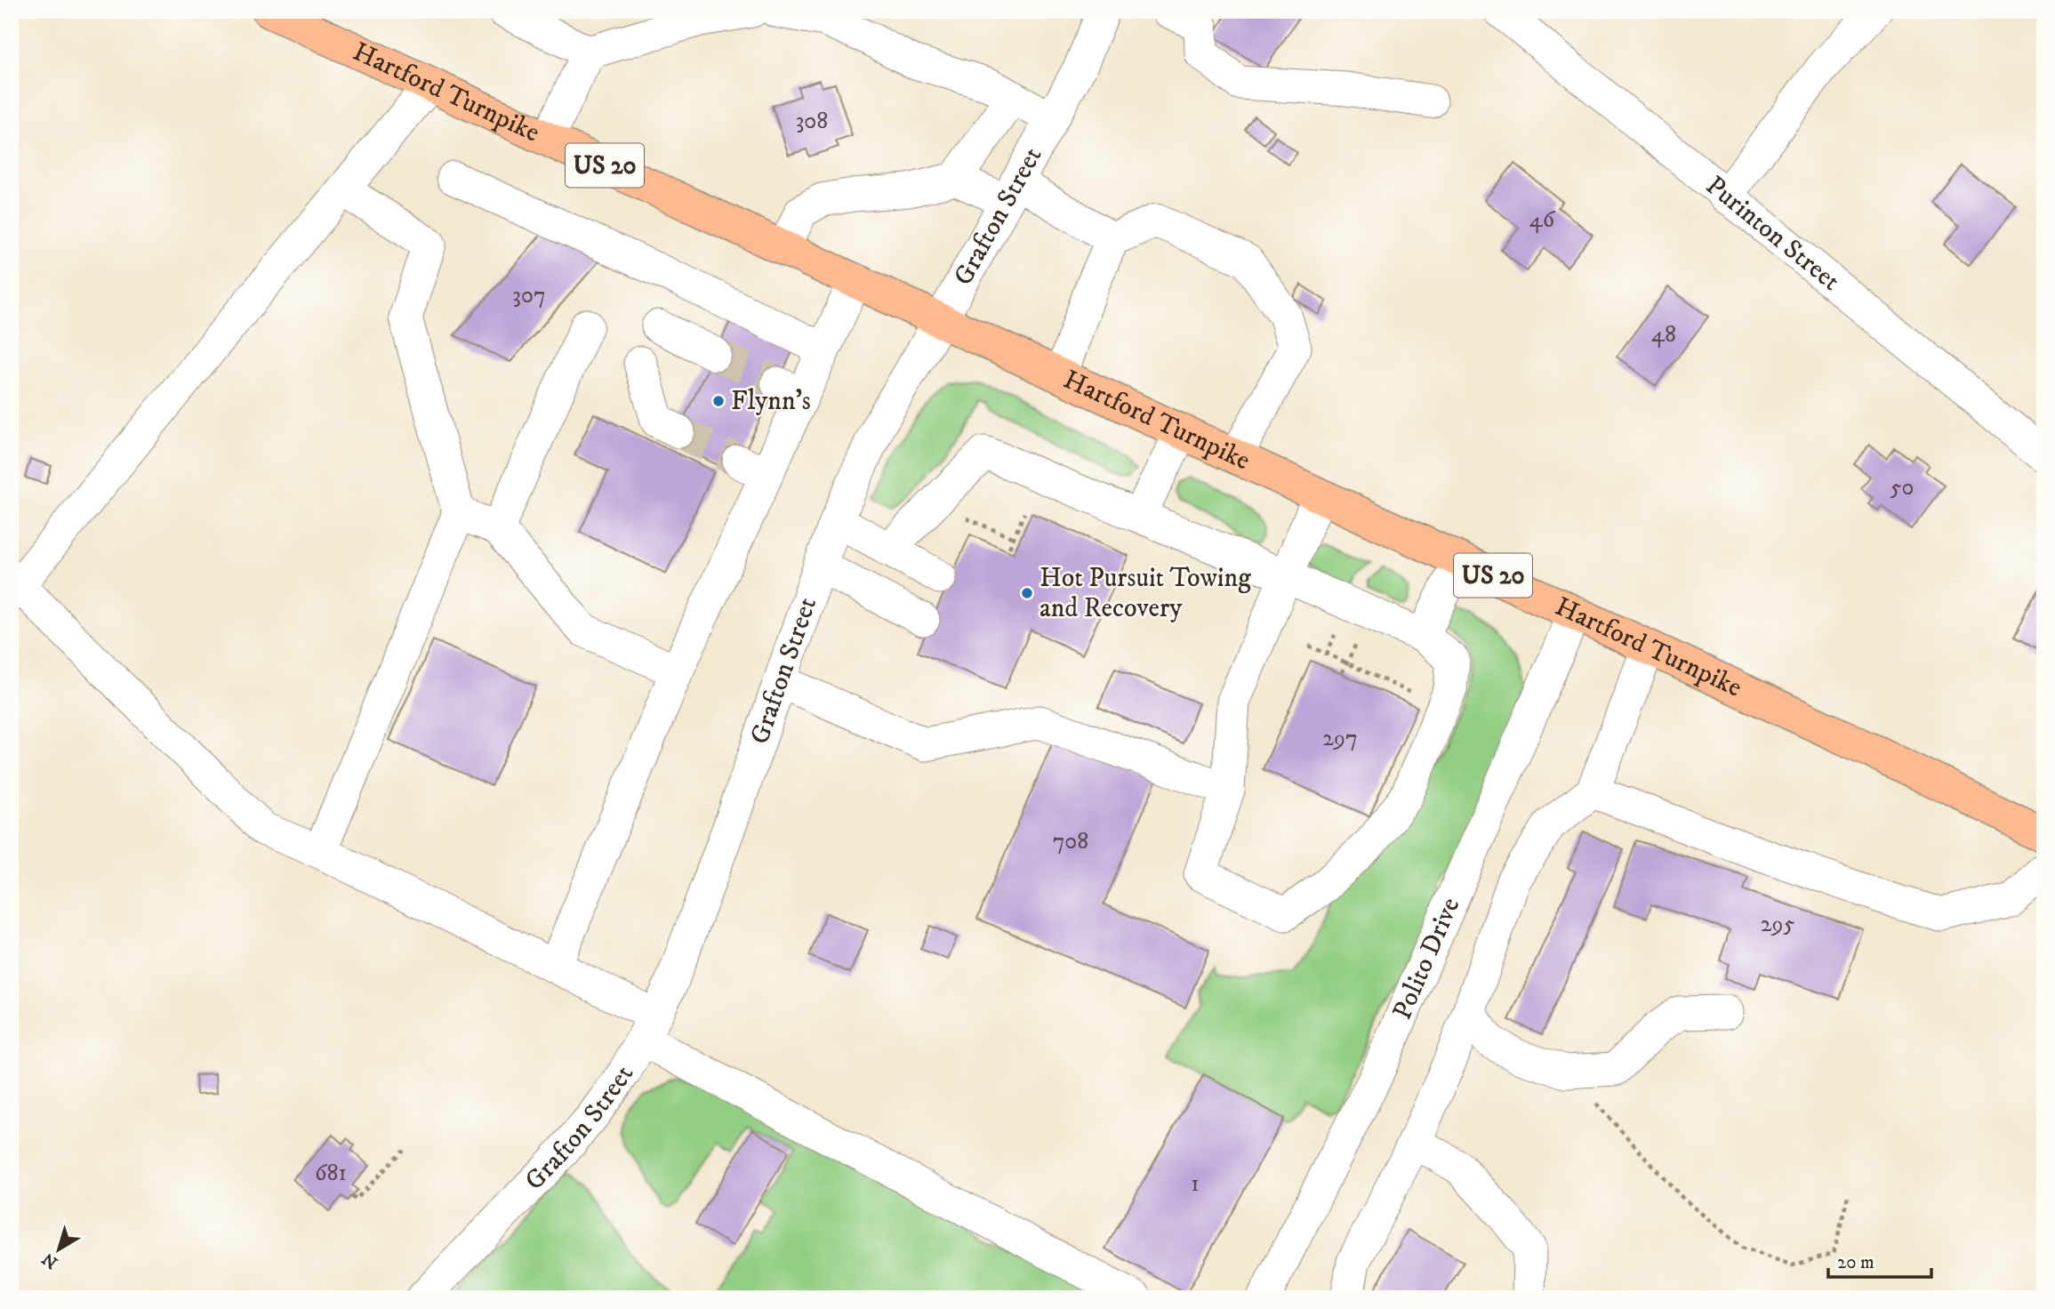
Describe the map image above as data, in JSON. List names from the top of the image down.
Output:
{
  "streets": {
    "main road": ["Hartford Turnpike", "US 20"],
    "street": ["Grafton Street", "Purinton Street", "Polito Drive"]
  },
  "crossings": [
    ["Hartford Turnpike", "Grafton Street"],
    ["Hartford Turnpike", "Polito Drive"]
  ],
  "places": ["Flynn's", "Hot Pursuit Towing and Recovery"],
  "house_numbers": [
    "308",
    "46",
    "307",
    "48",
    "50",
    "297",
    "708",
    "295",
    "681",
    "1"
  ],
  "scale_bar": "20 m",
  "north": "bottom left"
}
